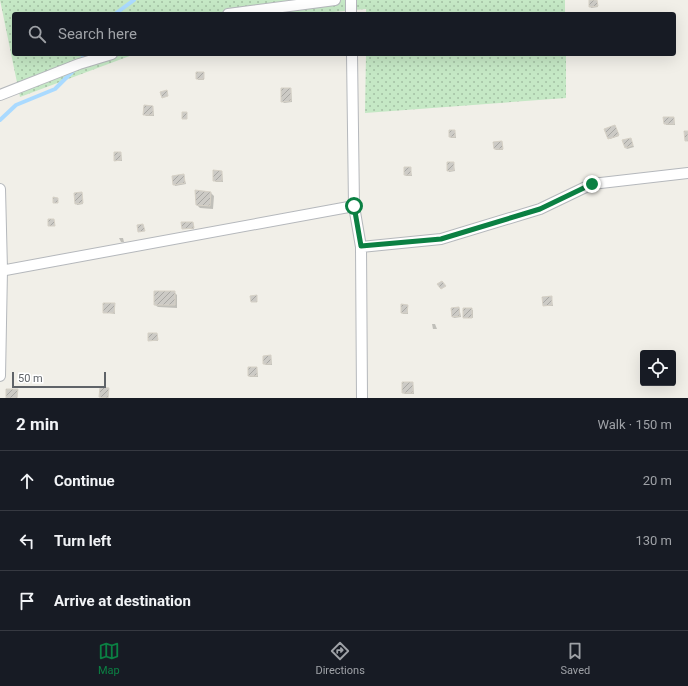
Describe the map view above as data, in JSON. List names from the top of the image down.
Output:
{
  "scale_bar": "50 m",
  "page": {
    "search": "Search here",
    "scale": "50 m",
    "heading": ["2 min", "Walk · 150 m"],
    "list": [
      ["Continue", "20 m"],
      ["Turn left", "130 m"],
      "Arrive at destination"
    ],
    "nav": ["Map", "Directions", "Saved"]
  }
}
